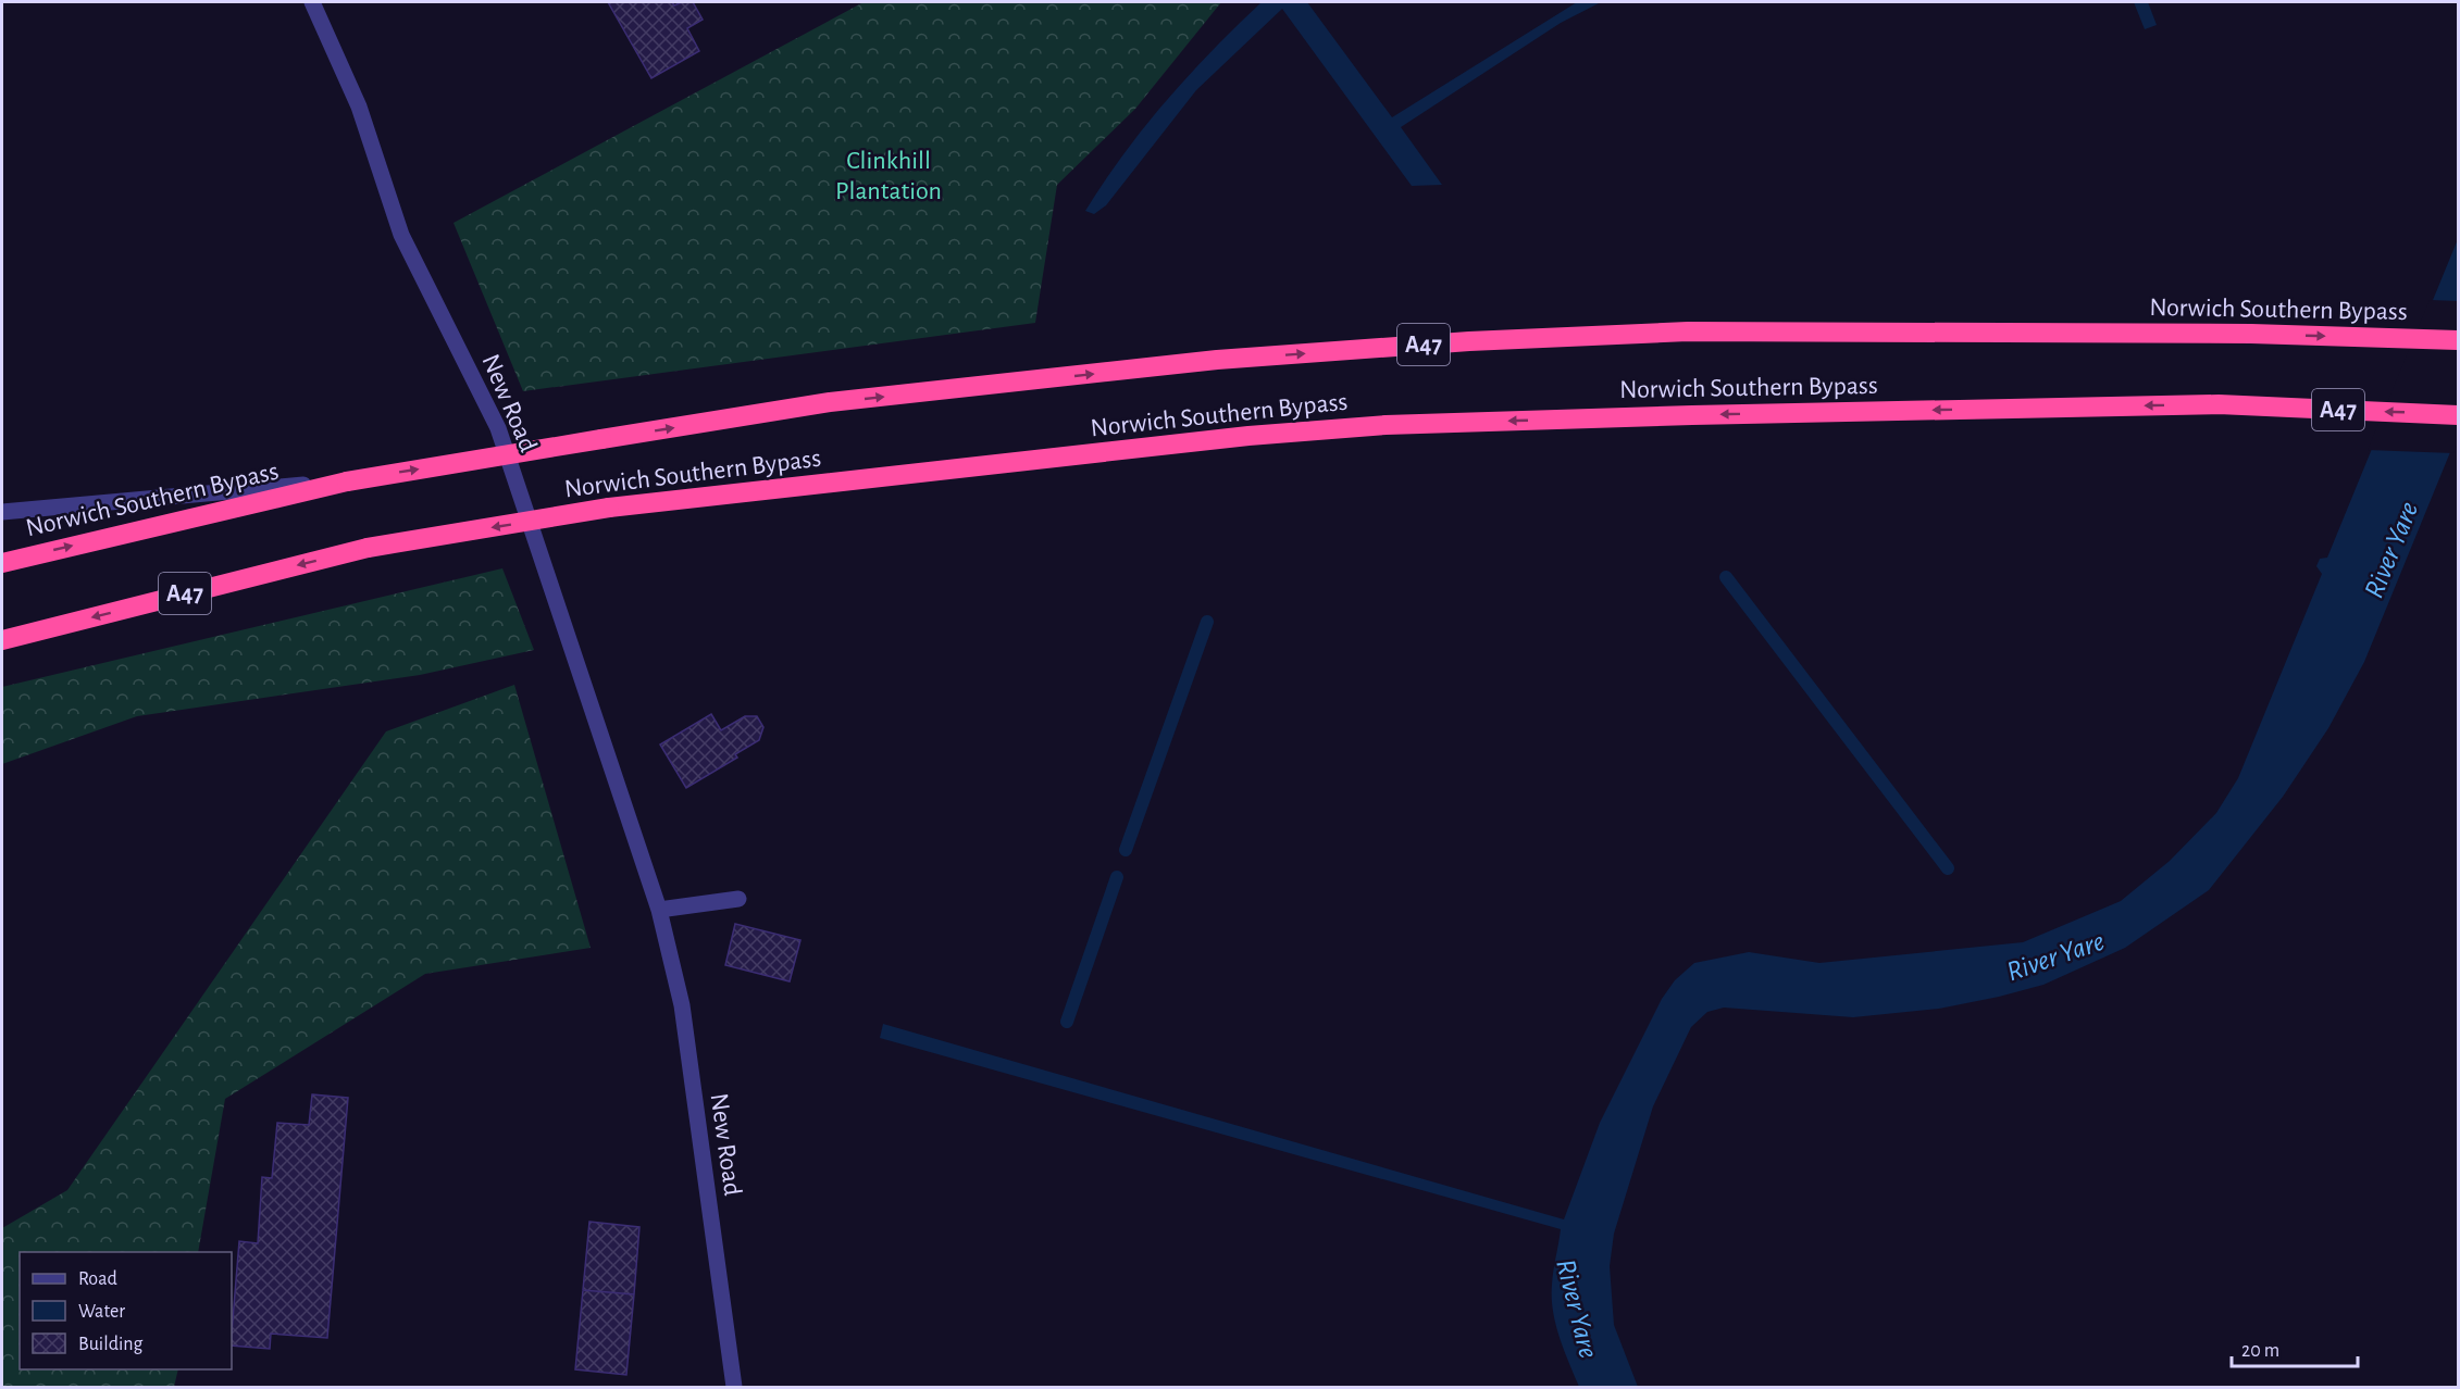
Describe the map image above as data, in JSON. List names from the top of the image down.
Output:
{
  "streets": {
    "highway": ["Norwich Southern Bypass", "A47"],
    "street": ["New Road"]
  },
  "water": ["River Yare"],
  "parks": ["Clinkhill Plantation"],
  "legend": ["Road", "Water", "Building"],
  "scale_bar": "20 m"
}
